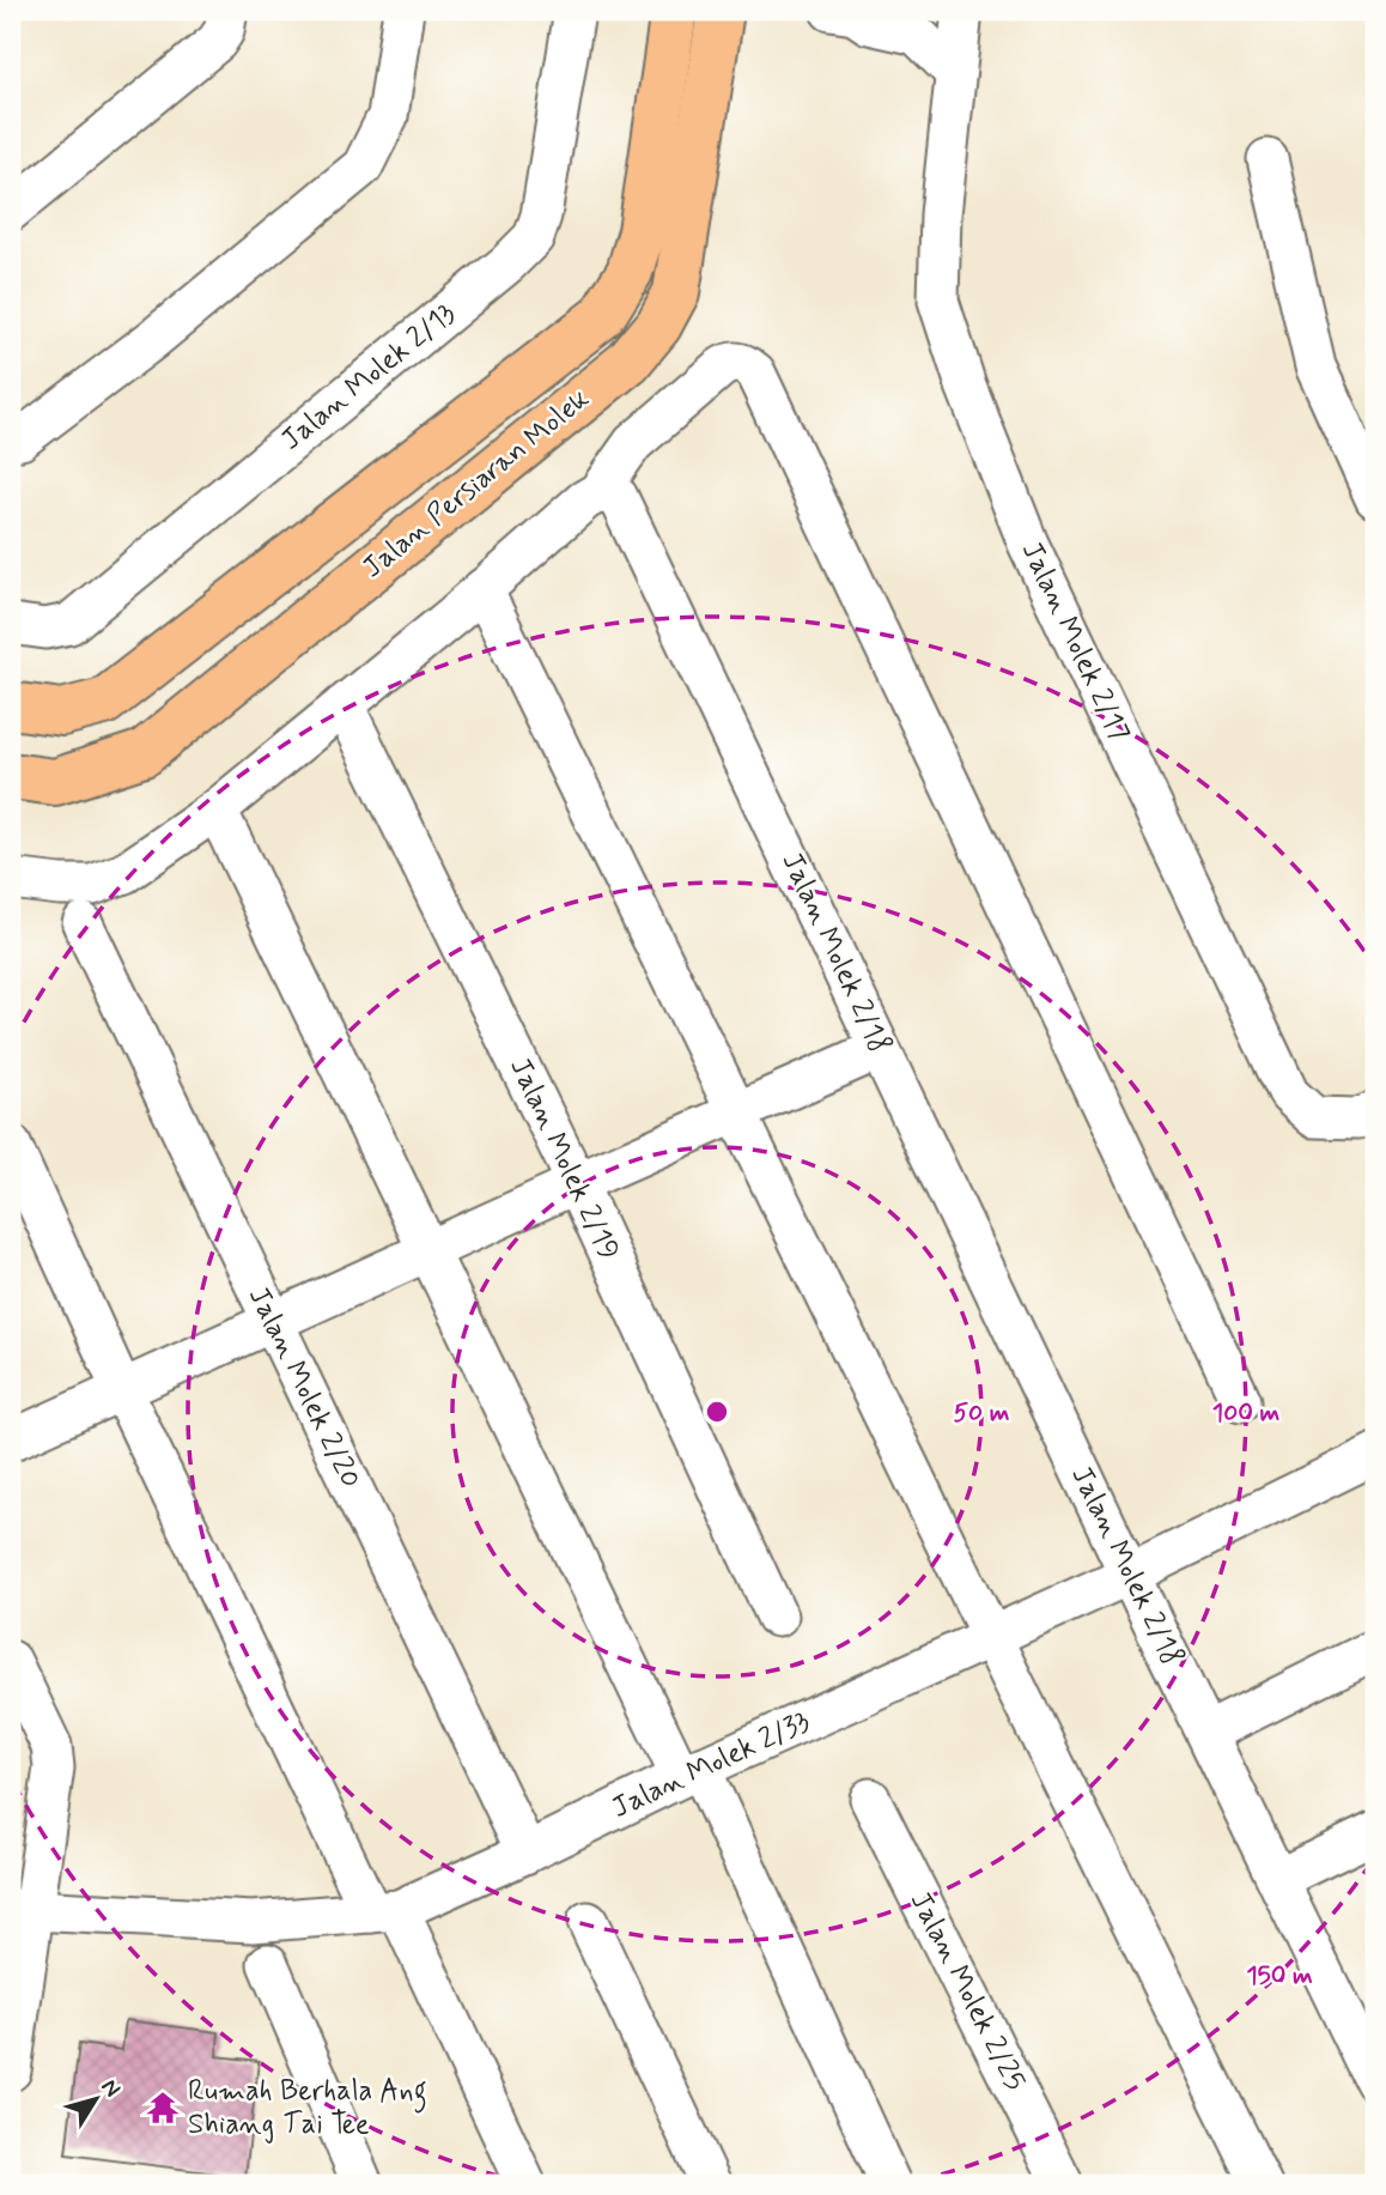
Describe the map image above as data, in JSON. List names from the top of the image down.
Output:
{
  "streets": {
    "main road": ["Jalan Persiaran Molek"],
    "street": [
      "Jalan Molek 2/13",
      "Jalan Molek 2/17",
      "Jalan Molek 2/18",
      "Jalan Molek 2/19",
      "Jalan Molek 2/20",
      "Jalan Molek 2/33",
      "Jalan Molek 2/25"
    ]
  },
  "crossings": [
    ["Jalan Molek 2/18", "Jalan Molek 2/33"],
    ["Jalan Molek 2/20", "Jalan Molek 2/33"]
  ],
  "places": {
    "temple": ["Rumah Berhala Ang Shiang Tai Tee"]
  },
  "north": "top right",
  "rings": ["50 m", "100 m", "150 m"]
}
